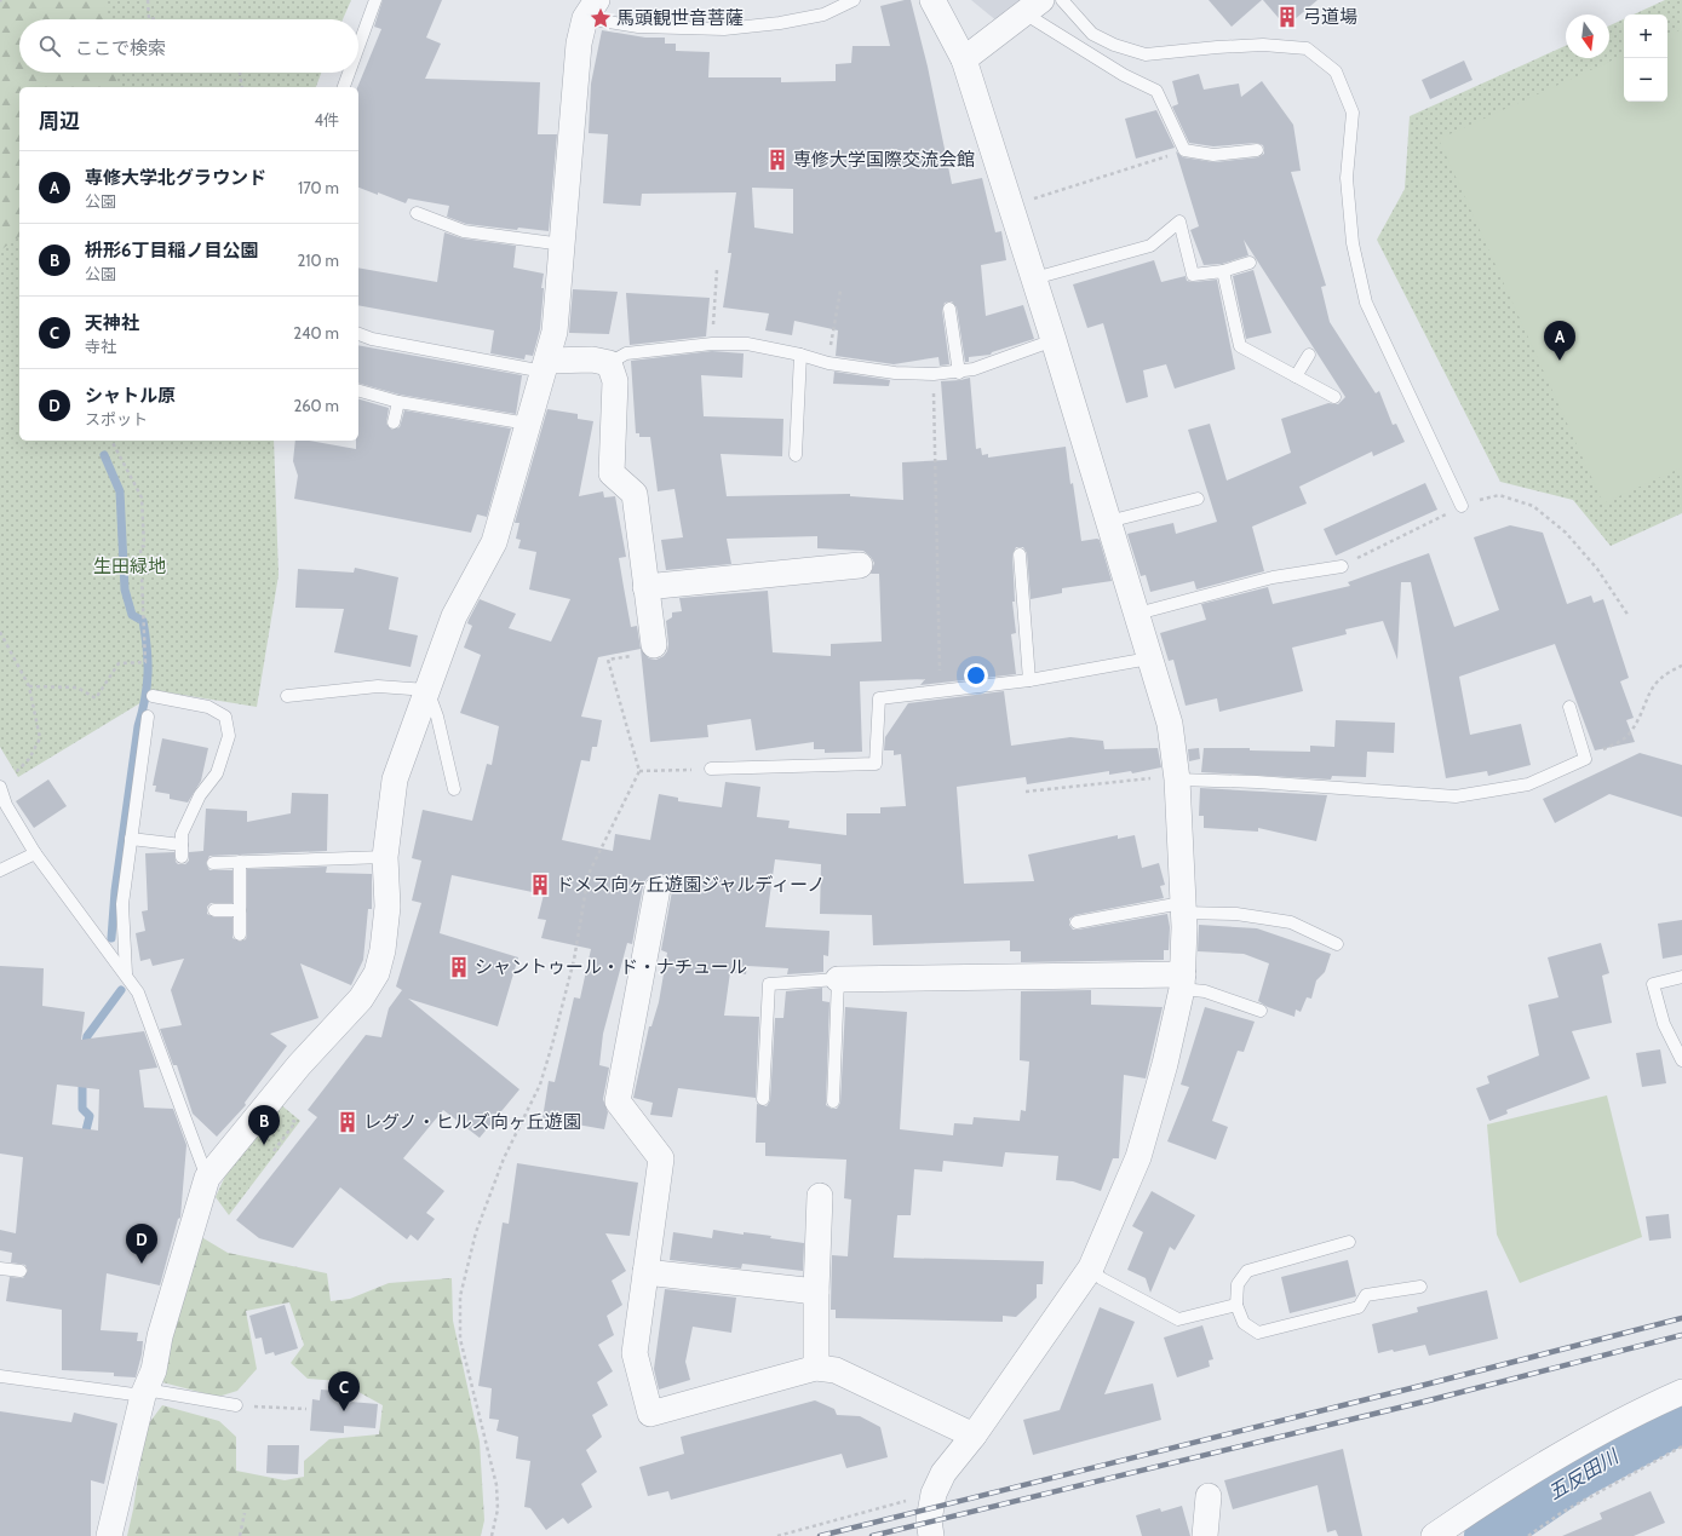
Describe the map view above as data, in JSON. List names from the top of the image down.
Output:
{
  "water": ["五反田川"],
  "parks": ["生田緑地"],
  "places": {
    "building": [
      "弓道場",
      "専修大学国際交流会館",
      "ドメス向ヶ丘遊園ジャルディーノ",
      "シャントゥール・ド・ナチュール",
      "レグノ・ヒルズ向ヶ丘遊園"
    ],
    "place": ["馬頭観世音菩薩"]
  },
  "north": "bottom",
  "page": {
    "map_buttons": ["+", "−"],
    "search": "ここで検索",
    "heading": ["周辺", "4件"],
    "list": [
      {
        "mark": "A",
        "name": "専修大学北グラウンド",
        "note": "公園",
        "value": "170 m"
      },
      {
        "mark": "B",
        "name": "枡形6丁目稲ノ目公園",
        "note": "公園",
        "value": "210 m"
      },
      {
        "mark": "C",
        "name": "天神社",
        "note": "寺社",
        "value": "240 m"
      },
      {
        "mark": "D",
        "name": "シャトル原",
        "note": "スポット",
        "value": "260 m"
      }
    ],
    "pins": [
      "A",
      "B",
      "D",
      "C"
    ]
  }
}
